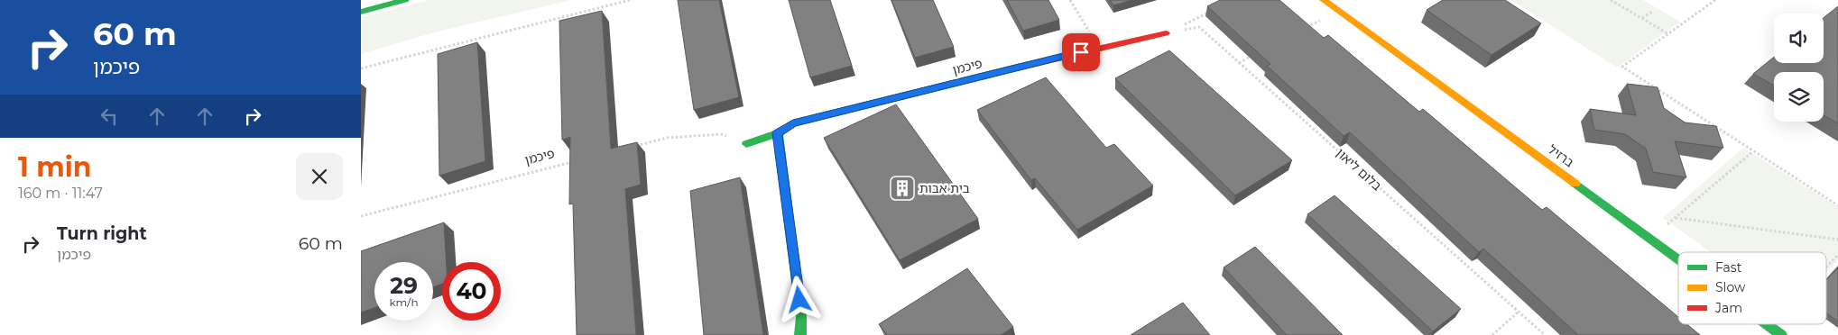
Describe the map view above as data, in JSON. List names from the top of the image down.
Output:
{
  "streets": {
    "main road": ["פיכמן", "ברזיל"],
    "path": ["בלום ליאון"]
  },
  "crossings": [
    ["פיכמן", "בלום ליאון"]
  ],
  "places": {
    "building": ["בית אבות"]
  },
  "legend": ["Fast", "Slow", "Jam"],
  "page": {
    "turn": ["60 m", "פיכמן"],
    "heading": ["1 min", "160 m · 11:47"],
    "list": [
      {
        "name": "Turn right",
        "note": "פיכמן",
        "value": "60 m"
      }
    ],
    "speed": "29 km/h",
    "limit": "40"
  }
}
